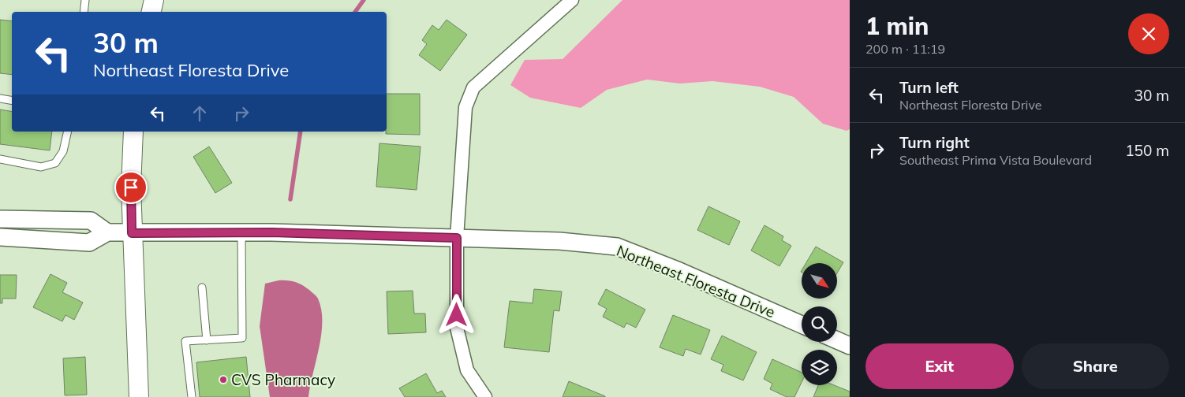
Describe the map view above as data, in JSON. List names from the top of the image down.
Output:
{
  "streets": {
    "street": ["Northeast Floresta Drive"]
  },
  "places": ["CVS Pharmacy"],
  "north": "bottom right",
  "page": {
    "heading": ["1 min", "200 m · 11:19"],
    "turn": ["30 m", "Northeast Floresta Drive"],
    "list": [
      {
        "name": "Turn left",
        "note": "Northeast Floresta Drive",
        "value": "30 m"
      },
      {
        "name": "Turn right",
        "note": "Southeast Prima Vista Boulevard",
        "value": "150 m"
      }
    ],
    "buttons": ["Exit", "Share"]
  }
}
